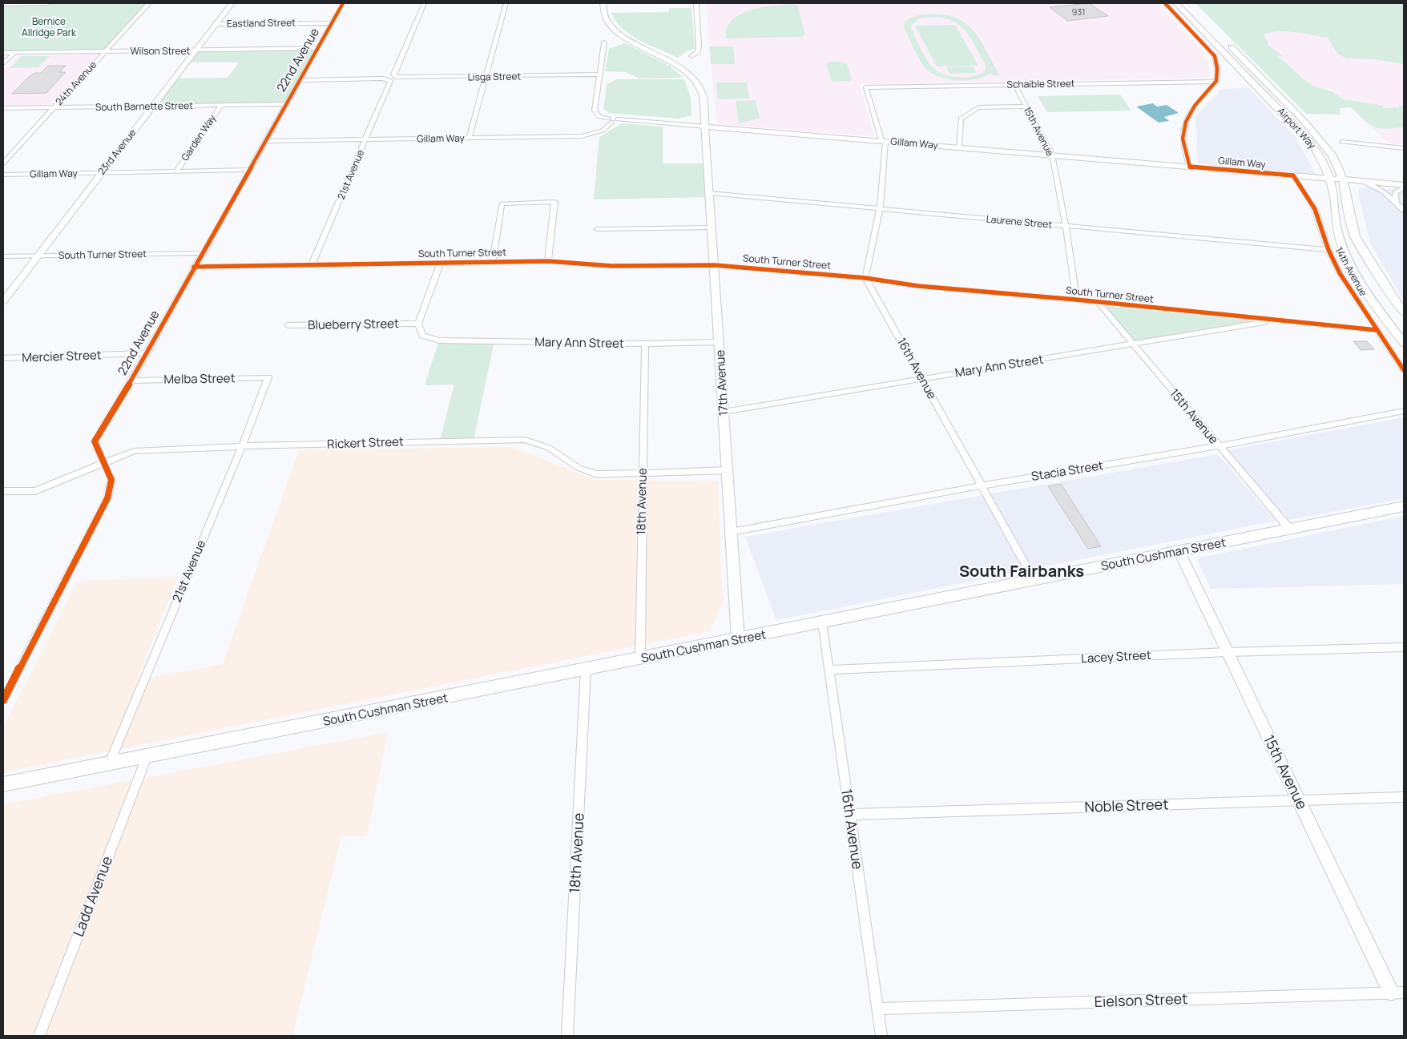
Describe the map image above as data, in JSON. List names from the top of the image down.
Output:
{
  "streets": {
    "main road": ["Airport Way", "South Cushman Street"],
    "street": [
      "Eastland Street",
      "Wilson Street",
      "22nd Avenue",
      "Lisga Street",
      "24th Avenue",
      "Schaible Street",
      "South Barnette Street",
      "15th Avenue",
      "Garden Way",
      "Gillam Way",
      "23rd Avenue",
      "21st Avenue",
      "Laurene Street",
      "South Turner Street",
      "14th Avenue",
      "Blueberry Street",
      "Mary Ann Street",
      "Mercier Street",
      "16th Avenue",
      "Melba Street",
      "17th Avenue",
      "Rickert Street",
      "Stacia Street",
      "18th Avenue",
      "Lacey Street",
      "Noble Street",
      "Ladd Avenue",
      "Eielson Street"
    ]
  },
  "crossings": [
    ["Eastland Street", "22nd Avenue"],
    ["Eastland Street", "23rd Avenue"],
    ["Wilson Street", "22nd Avenue"],
    ["Wilson Street", "24th Avenue"],
    ["Wilson Street", "23rd Avenue"],
    ["22nd Avenue", "South Barnette Street"],
    ["22nd Avenue", "Gillam Way"],
    ["22nd Avenue", "21st Avenue"],
    ["22nd Avenue", "South Turner Street"],
    ["22nd Avenue", "Mercier Street"],
    ["22nd Avenue", "Melba Street"],
    ["22nd Avenue", "Rickert Street"],
    ["24th Avenue", "South Barnette Street"],
    ["Schaible Street", "15th Avenue"],
    ["Schaible Street", "Gillam Way"],
    ["South Barnette Street", "Garden Way"],
    ["South Barnette Street", "23rd Avenue"],
    ["Airport Way", "Gillam Way"],
    ["15th Avenue", "Gillam Way"],
    ["15th Avenue", "Laurene Street"],
    ["15th Avenue", "South Turner Street"],
    ["15th Avenue", "Mary Ann Street"],
    ["15th Avenue", "Stacia Street"],
    ["15th Avenue", "South Cushman Street"],
    ["15th Avenue", "Lacey Street"],
    ["15th Avenue", "Noble Street"],
    ["15th Avenue", "Eielson Street"],
    ["Garden Way", "Gillam Way"],
    ["Gillam Way", "23rd Avenue"],
    ["Gillam Way", "21st Avenue"],
    ["Gillam Way", "14th Avenue"],
    ["Gillam Way", "17th Avenue"],
    ["23rd Avenue", "South Turner Street"],
    ["21st Avenue", "South Turner Street"],
    ["21st Avenue", "Melba Street"],
    ["21st Avenue", "Rickert Street"],
    ["21st Avenue", "South Cushman Street"],
    ["Laurene Street", "14th Avenue"],
    ["Laurene Street", "17th Avenue"],
    ["South Turner Street", "14th Avenue"],
    ["South Turner Street", "Mary Ann Street"],
    ["South Turner Street", "16th Avenue"],
    ["South Turner Street", "17th Avenue"],
    ["Blueberry Street", "Mary Ann Street"],
    ["Mary Ann Street", "16th Avenue"],
    ["Mary Ann Street", "17th Avenue"],
    ["Mary Ann Street", "18th Avenue"],
    ["16th Avenue", "Stacia Street"],
    ["16th Avenue", "South Cushman Street"],
    ["16th Avenue", "Lacey Street"],
    ["16th Avenue", "Noble Street"],
    ["16th Avenue", "Eielson Street"],
    ["17th Avenue", "Rickert Street"],
    ["17th Avenue", "Stacia Street"],
    ["17th Avenue", "South Cushman Street"],
    ["Rickert Street", "18th Avenue"],
    ["18th Avenue", "South Cushman Street"],
    ["South Cushman Street", "Ladd Avenue"]
  ],
  "districts": ["South Fairbanks"],
  "parks": ["Bernice Allridge Park"],
  "house_numbers": ["931"]
}
